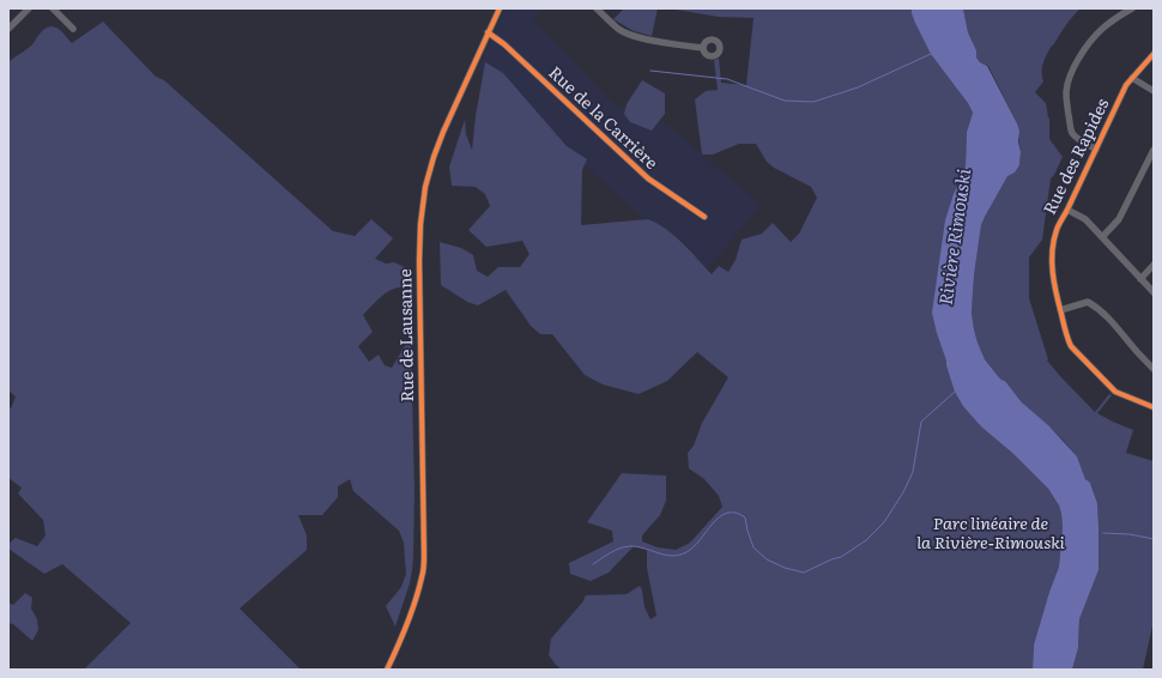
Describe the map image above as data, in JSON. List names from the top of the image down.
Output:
{
  "streets": {
    "street": ["Rue de la Carrière", "Rue des Rapides", "Rue de Lausanne"]
  },
  "crossings": [
    ["Rue de la Carrière", "Rue de Lausanne"]
  ],
  "water": ["Rivière Rimouski"],
  "parks": ["Parc linéaire de la Rivière-Rimouski"]
}
